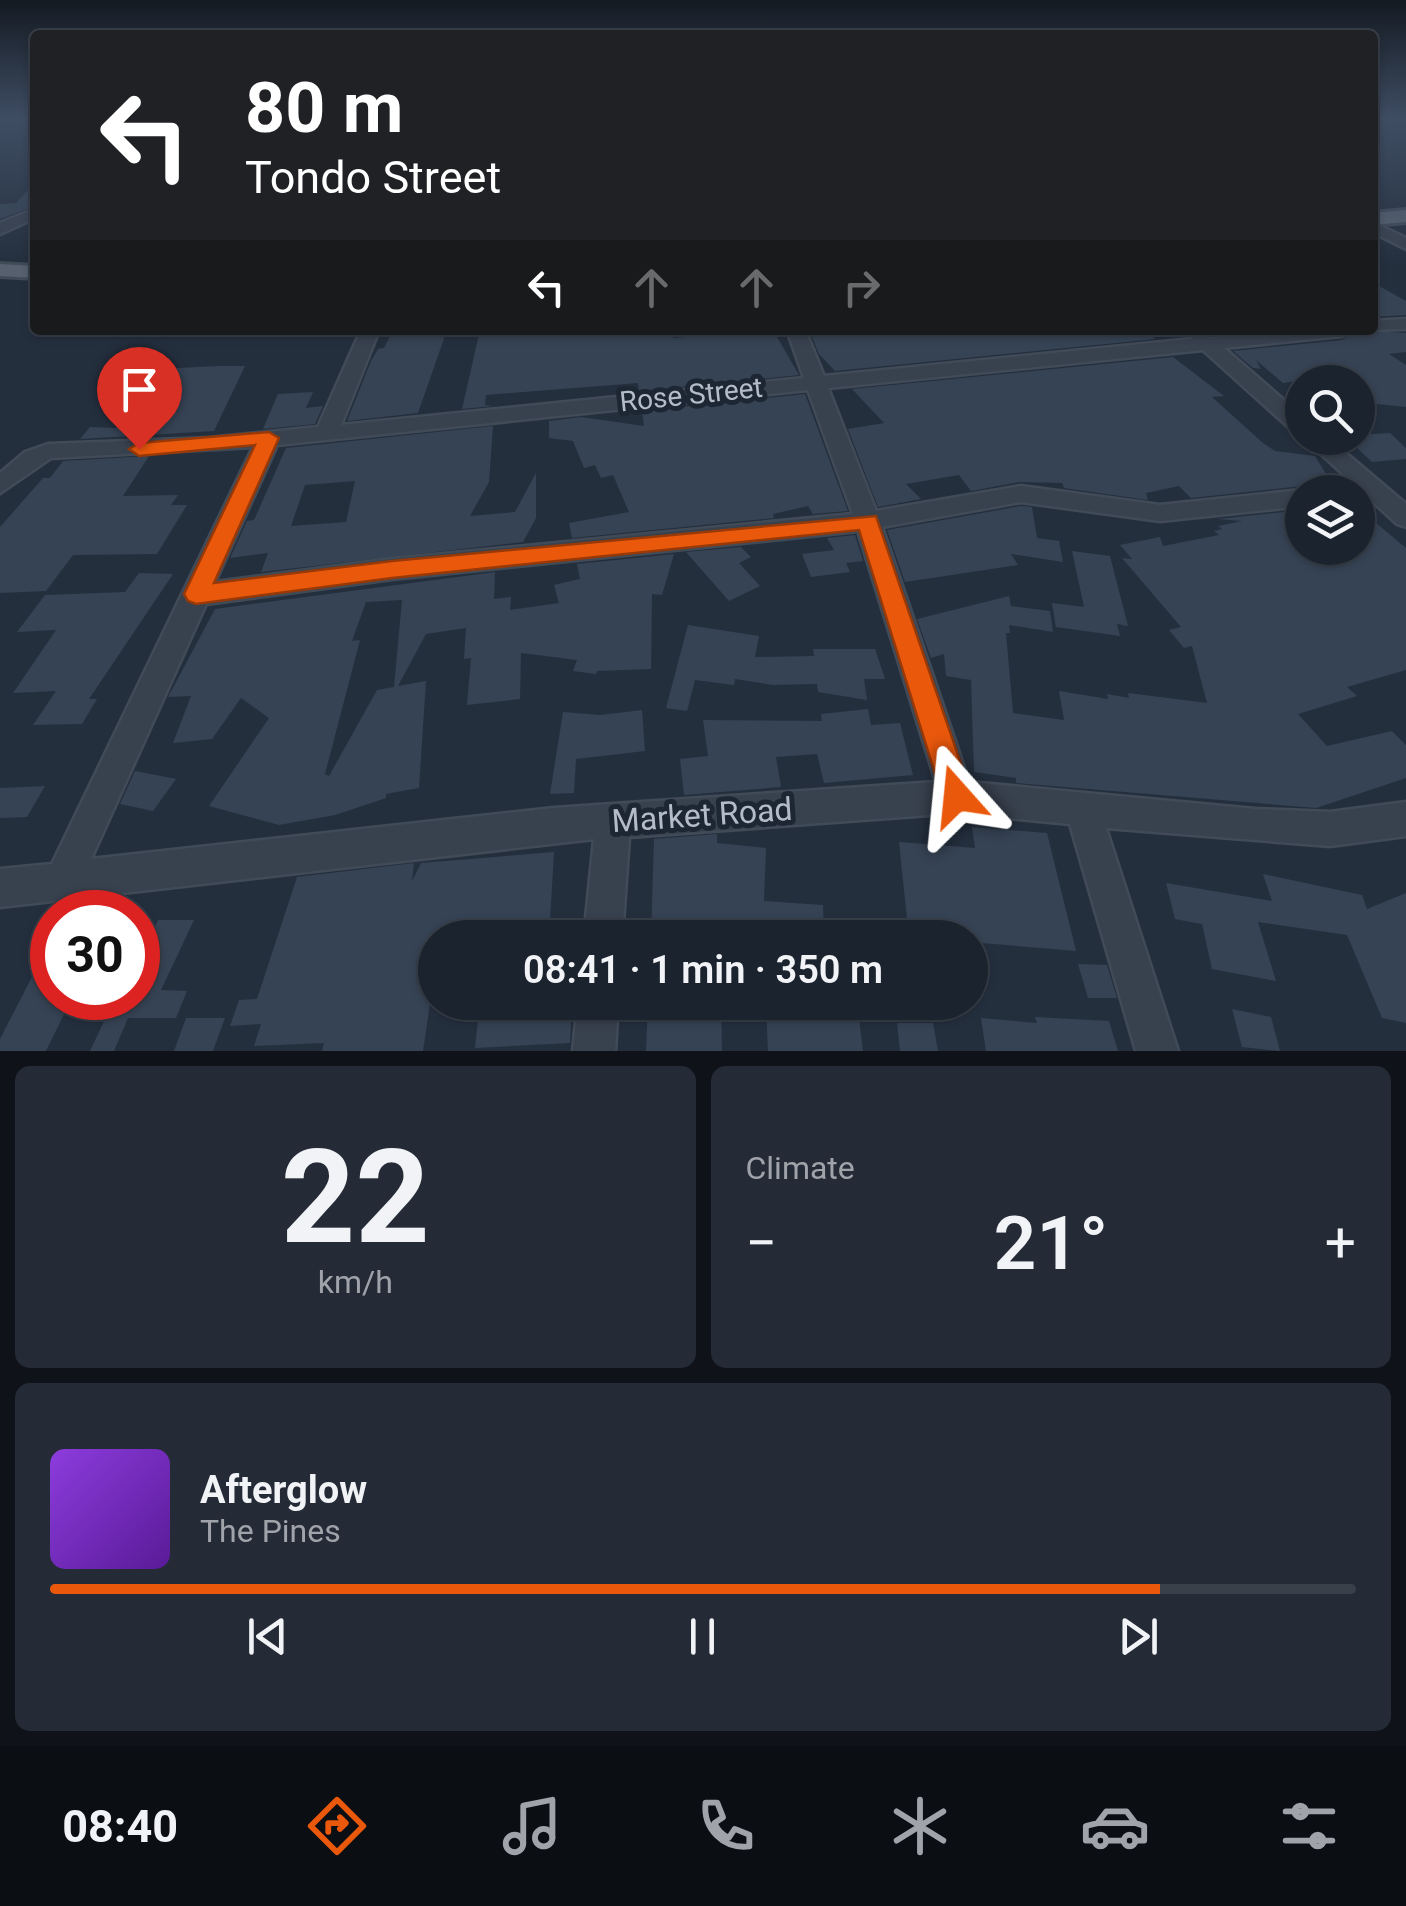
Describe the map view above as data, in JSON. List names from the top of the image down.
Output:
{
  "streets": {
    "street": ["Rose Street", "Market Road"]
  },
  "page": {
    "turn": ["80 m", "Tondo Street"],
    "limit": "30",
    "trip": "08:41 · 1 min · 350 m",
    "tile": [
      ["22", "km/h"],
      "Climate"
    ],
    "heat": ["−", "21°", "+"],
    "song": ["Afterglow", "The Pines"],
    "tabs": "08:40"
  }
}
